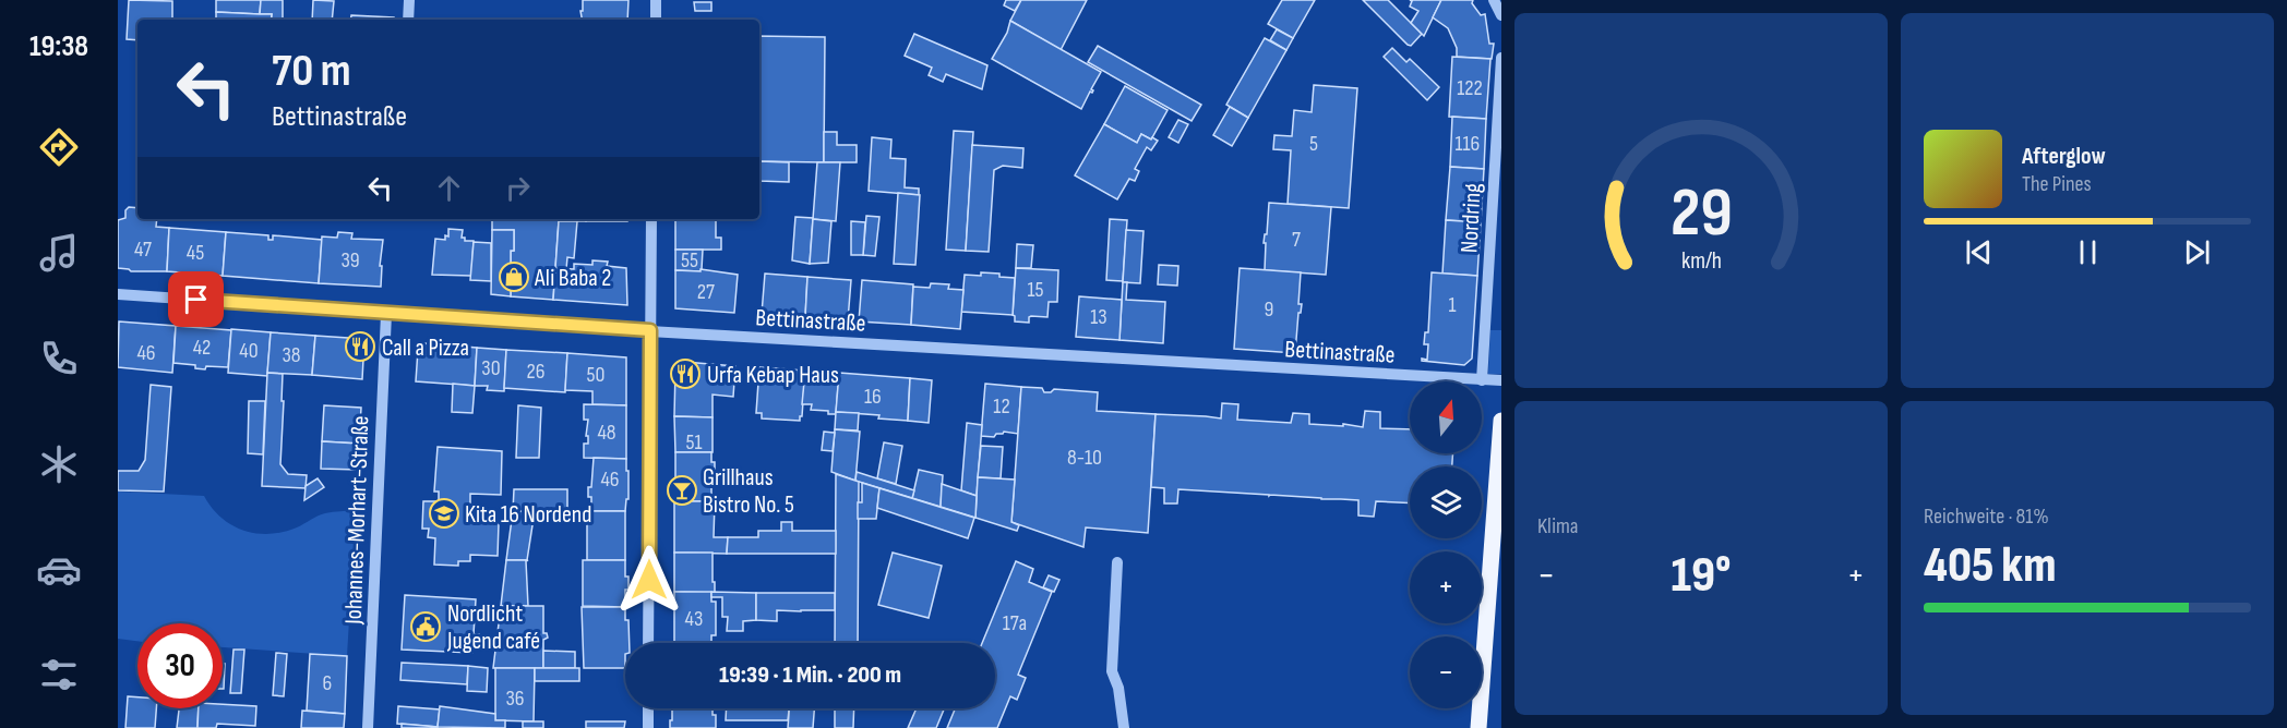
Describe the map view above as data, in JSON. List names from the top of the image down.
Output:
{
  "streets": {
    "street": ["Nordring", "Bettinastraße", "Johannes-Morhart-Straße"]
  },
  "crossings": [
    ["Nordring", "Bettinastraße"],
    ["Bettinastraße", "Johannes-Morhart-Straße"]
  ],
  "places": {
    "shop": ["Ali Baba 2"],
    "restaurant": ["Call a Pizza", "Urfa Kebap Haus"],
    "bar": ["Grillhaus Bistro No. 5"],
    "school or university": ["Kita 16 Nordend"],
    "public building": ["Nordlicht Jugend café"]
  },
  "house_numbers": [
    "122",
    "5",
    "116",
    "7",
    "47",
    "45",
    "39",
    "55",
    "15",
    "27",
    "1",
    "9",
    "13",
    "42",
    "40",
    "46",
    "38",
    "30",
    "26",
    "50",
    "16",
    "12",
    "48",
    "51",
    "8-10",
    "46",
    "43",
    "17a",
    "6",
    "36"
  ],
  "north": "top",
  "page": {
    "tabs": "19:38",
    "turn": ["70 m", "Bettinastraße"],
    "song": ["Afterglow", "The Pines"],
    "map_buttons": ["+", "−"],
    "tile": [
      "Klima",
      ["Reichweite · 81%", "405 km"]
    ],
    "heat": ["−", "19°", "+"],
    "limit": "30",
    "trip": "19:39 · 1 Min. · 200 m",
    "gauge": ["29", "km/h"]
  }
}
